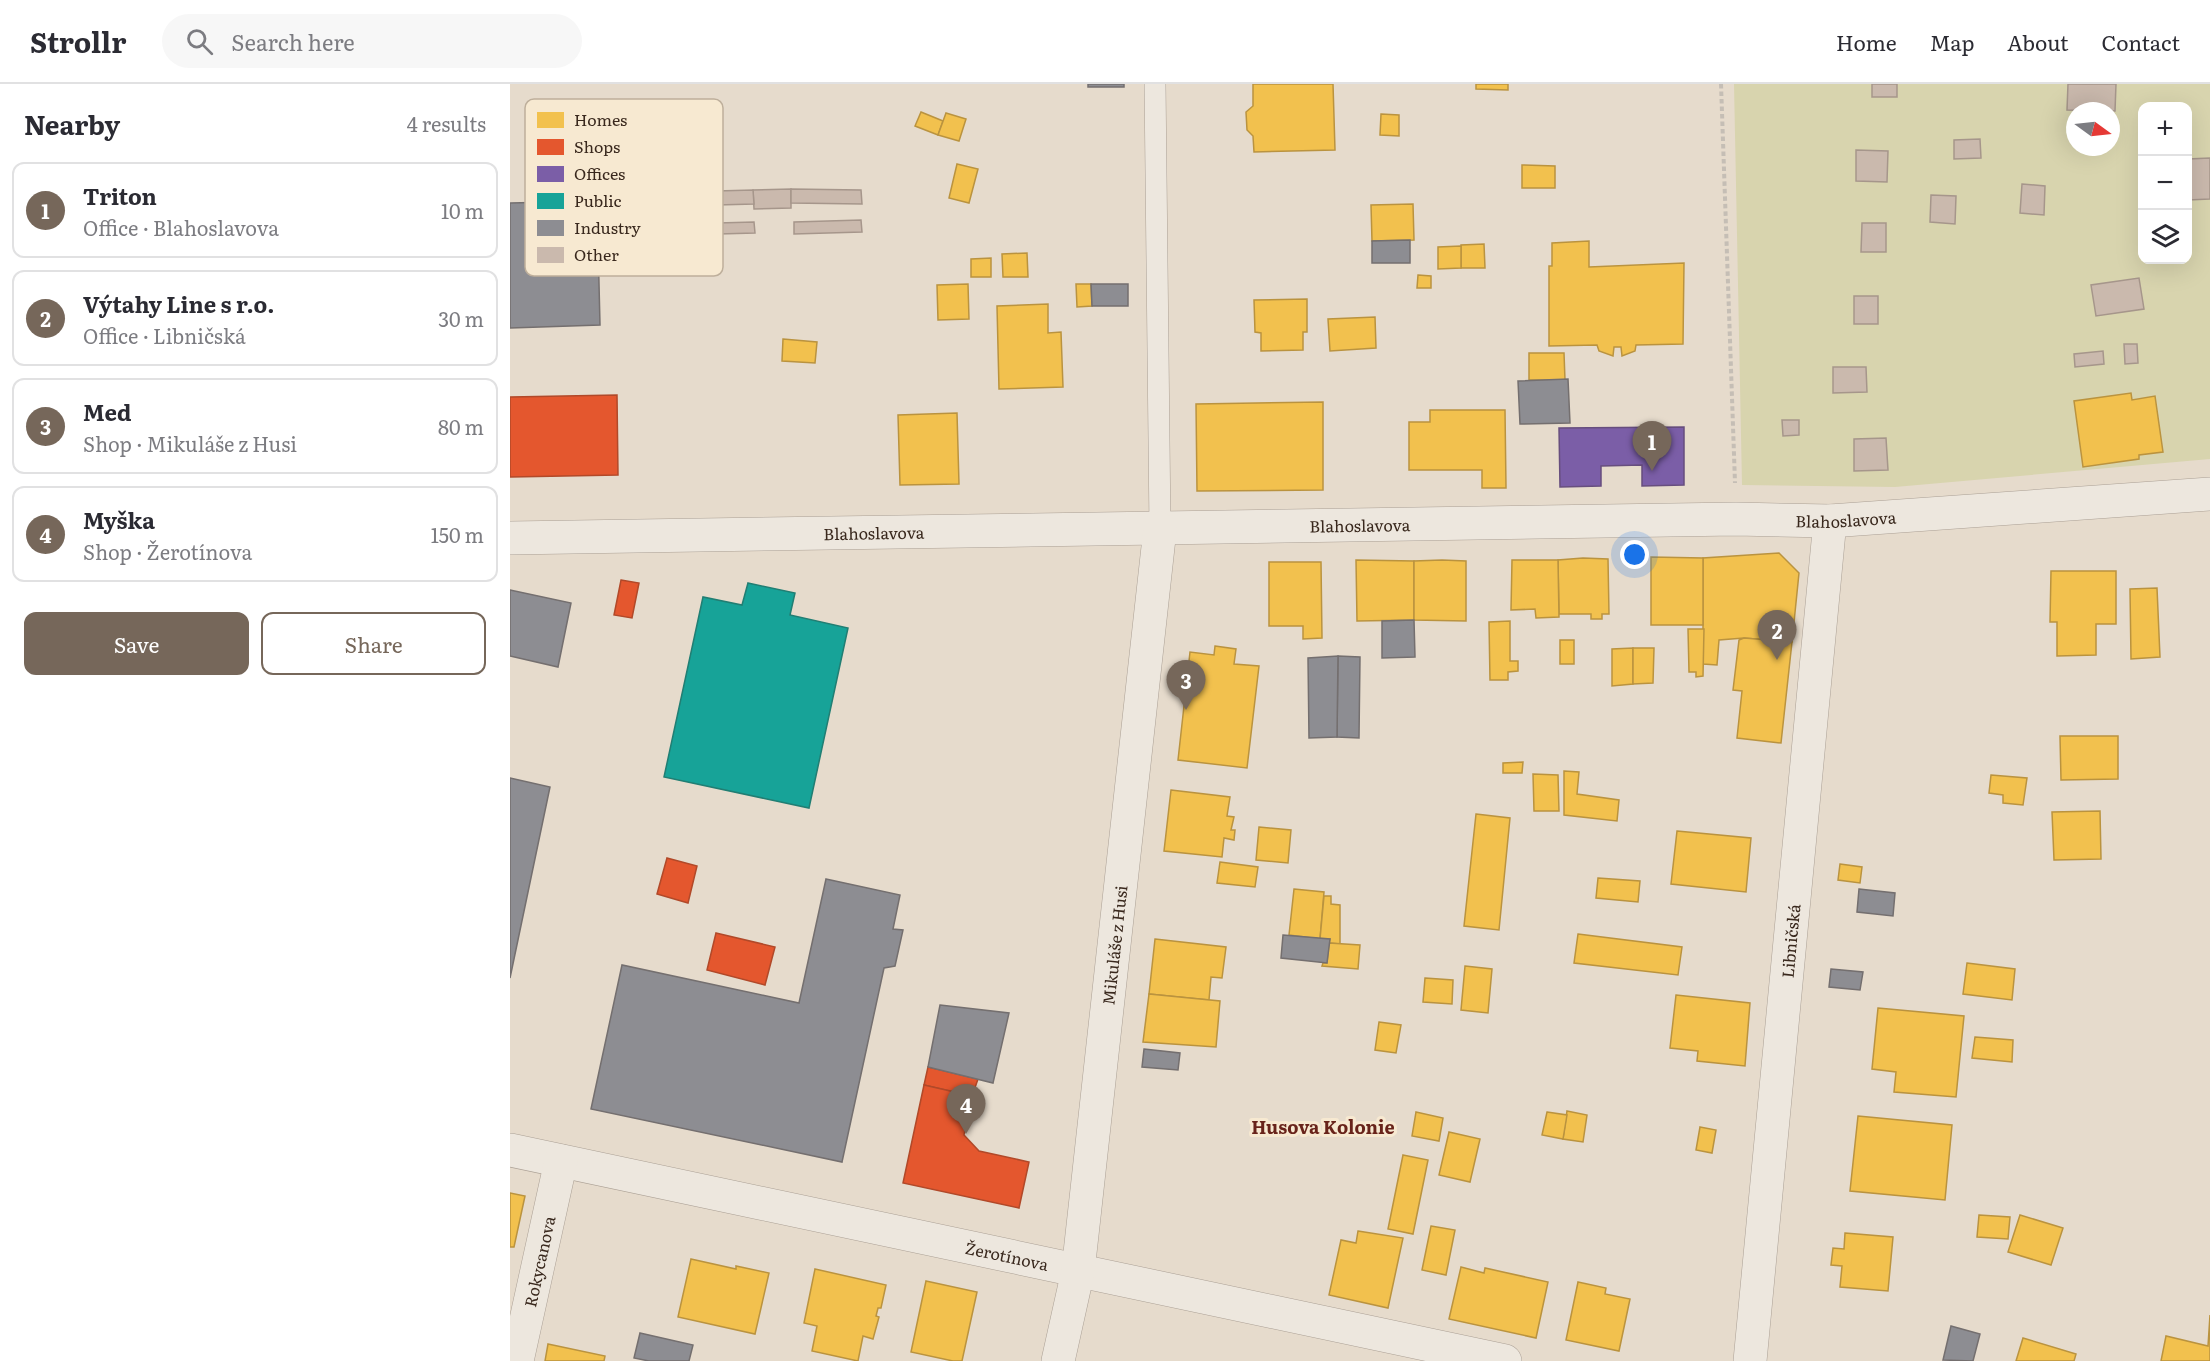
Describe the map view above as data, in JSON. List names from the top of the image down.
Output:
{
  "streets": {
    "street": [
      "Blahoslavova",
      "Libničská",
      "Mikuláše z Husi",
      "Žerotínova",
      "Rokycanova"
    ]
  },
  "crossings": [
    ["Blahoslavova", "Libničská"],
    ["Blahoslavova", "Mikuláše z Husi"],
    ["Mikuláše z Husi", "Žerotínova"],
    ["Žerotínova", "Rokycanova"]
  ],
  "districts": ["Husova Kolonie"],
  "legend": [
    "Homes",
    "Shops",
    "Offices",
    "Public",
    "Industry",
    "Other"
  ],
  "north": "right",
  "page": {
    "header": "Strollr",
    "search": "Search here",
    "nav": [
      "Home",
      "Map",
      "About",
      "Contact"
    ],
    "heading": ["Nearby", "4 results"],
    "map_buttons": ["+", "−"],
    "list": [
      {
        "mark": "1",
        "name": "Triton",
        "note": "Office · Blahoslavova",
        "value": "10 m"
      },
      {
        "mark": "2",
        "name": "Výtahy Line s r.o.",
        "note": "Office · Libničská",
        "value": "30 m"
      },
      {
        "mark": "3",
        "name": "Med",
        "note": "Shop · Mikuláše z Husi",
        "value": "80 m"
      },
      {
        "mark": "4",
        "name": "Myška",
        "note": "Shop · Žerotínova",
        "value": "150 m"
      }
    ],
    "pins": [
      "1",
      "2",
      "3",
      "4"
    ],
    "buttons": ["Save", "Share"]
  }
}
